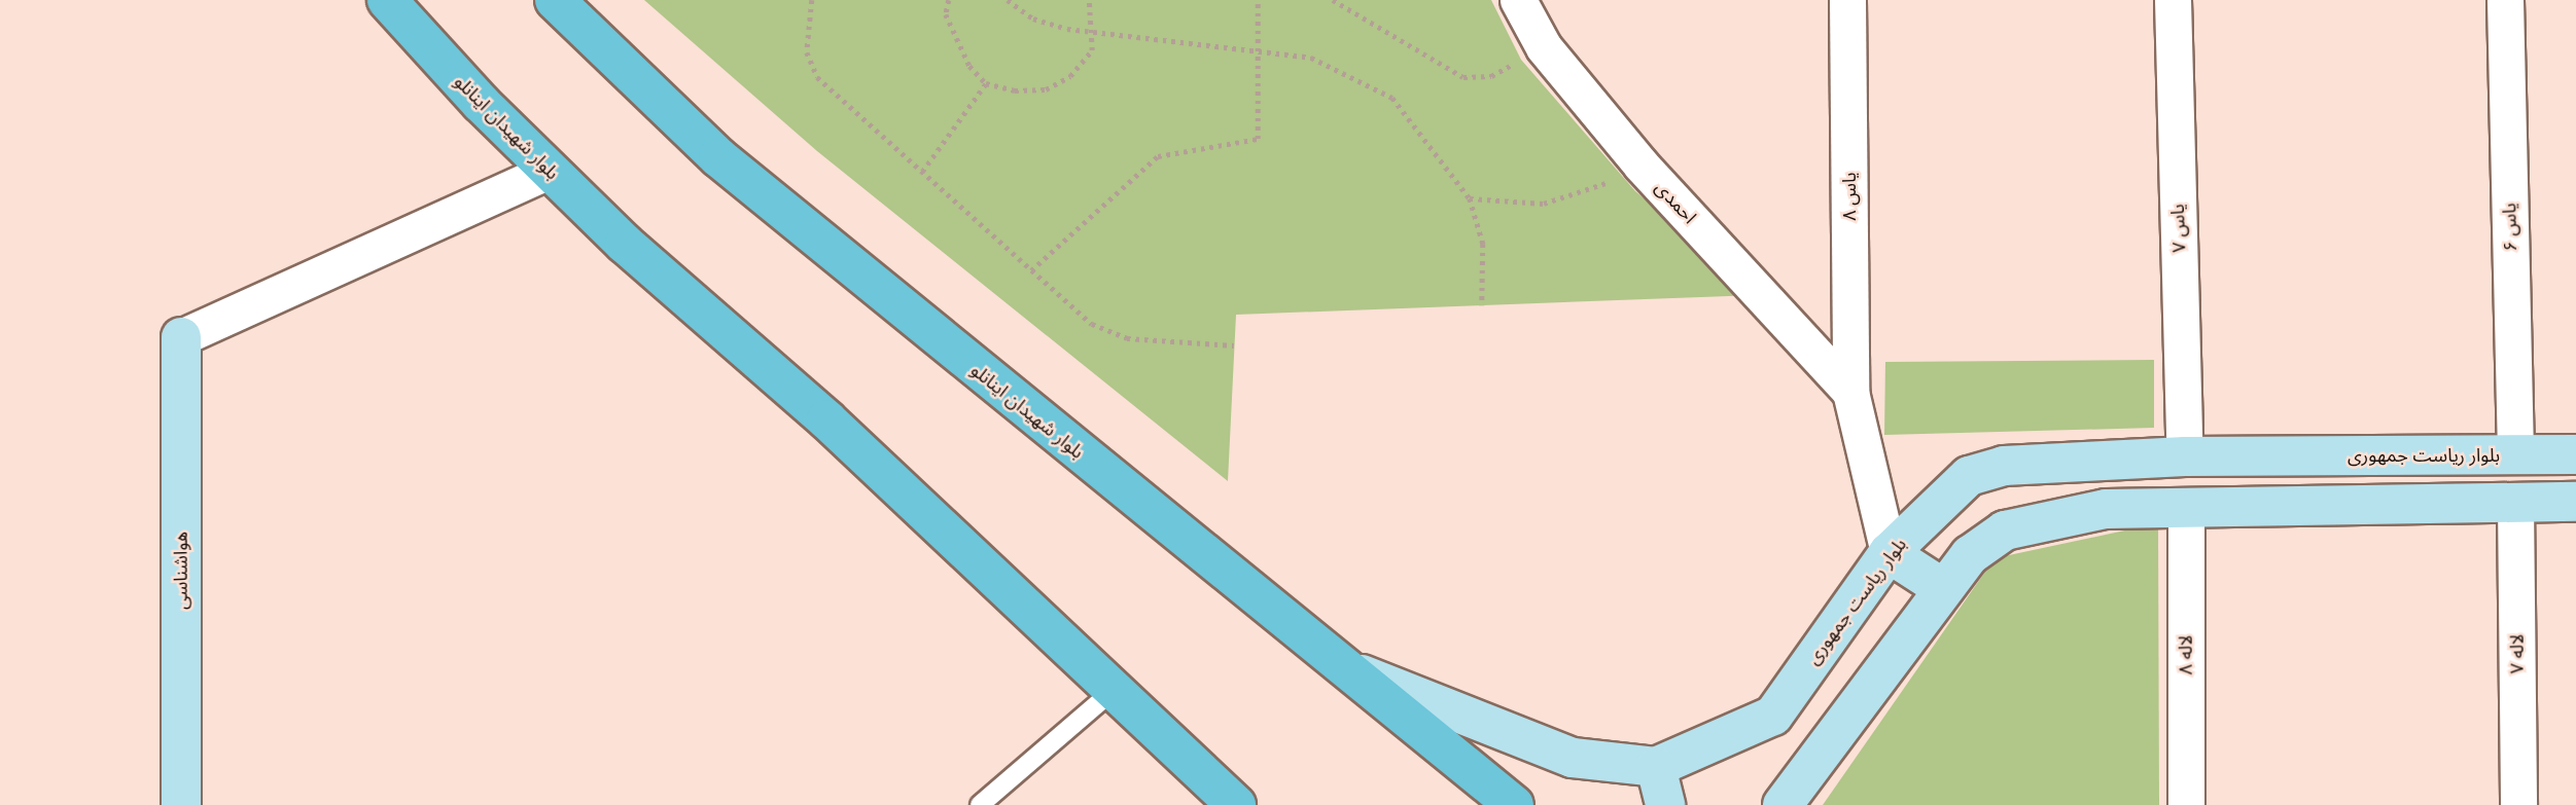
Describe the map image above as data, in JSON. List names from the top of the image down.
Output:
{
  "streets": {
    "main road": ["بلوار شهیدان اینانلو"],
    "street": [
      "یاس ۸",
      "احمدی",
      "یاس ۶",
      "یاس ۷",
      "بلوار ریاست جمهوری",
      "هواشناسی",
      "لاله ۷",
      "لاله ۸"
    ]
  },
  "crossings": [
    ["یاس ۸", "احمدی"],
    ["یاس ۸", "بلوار ریاست جمهوری"],
    ["یاس ۶", "بلوار ریاست جمهوری"],
    ["یاس ۷", "بلوار ریاست جمهوری"]
  ]
}
